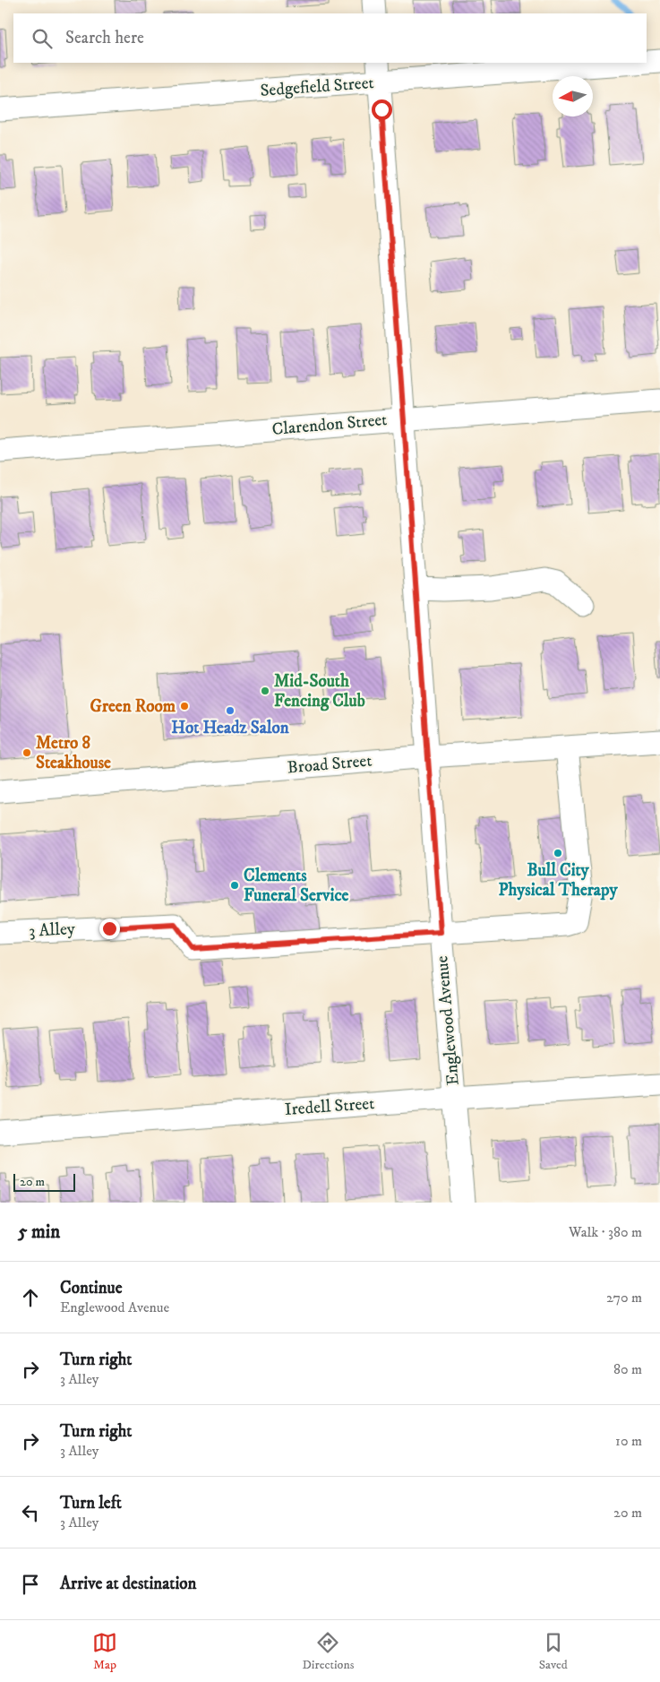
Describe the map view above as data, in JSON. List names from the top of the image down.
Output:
{
  "streets": {
    "street": [
      "Sedgefield Street",
      "Clarendon Street",
      "Broad Street",
      "3 Alley",
      "Englewood Avenue",
      "Iredell Street"
    ]
  },
  "crossings": [
    ["Sedgefield Street", "Englewood Avenue"],
    ["Clarendon Street", "Englewood Avenue"],
    ["Broad Street", "Englewood Avenue"],
    ["3 Alley", "Englewood Avenue"],
    ["Englewood Avenue", "Iredell Street"]
  ],
  "places": [
    "Mid-South Fencing Club",
    "Green Room",
    "Hot Headz Salon",
    "Metro 8 Steakhouse",
    "Bull City Physical Therapy",
    "Clements Funeral Service"
  ],
  "scale_bar": "20 m",
  "north": "left",
  "page": {
    "search": "Search here",
    "scale": "20 m",
    "heading": ["5 min", "Walk · 380 m"],
    "list": [
      ["Continue", "Englewood Avenue", "270 m"],
      ["Turn right", "3 Alley", "80 m"],
      ["Turn right", "3 Alley", "10 m"],
      ["Turn left", "3 Alley", "20 m"],
      "Arrive at destination"
    ],
    "nav": ["Map", "Directions", "Saved"]
  }
}
